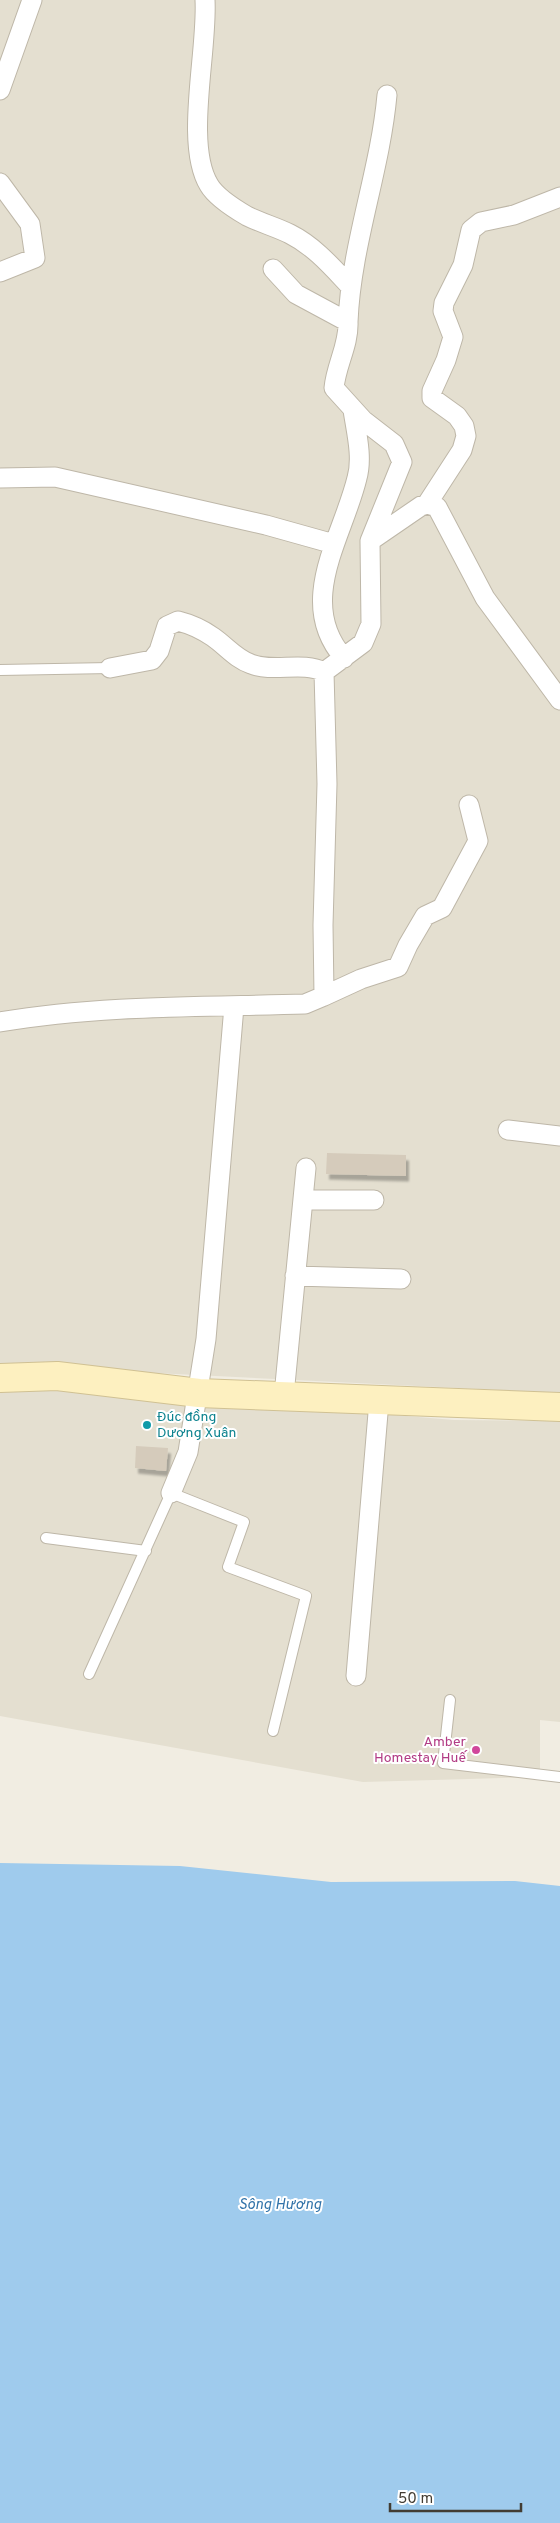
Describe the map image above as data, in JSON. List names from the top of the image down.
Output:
{
  "water": ["Sông Hương"],
  "places": ["Đúc đồng Dương Xuân", "Amber Homestay Huế"],
  "scale_bar": "50 m"
}
